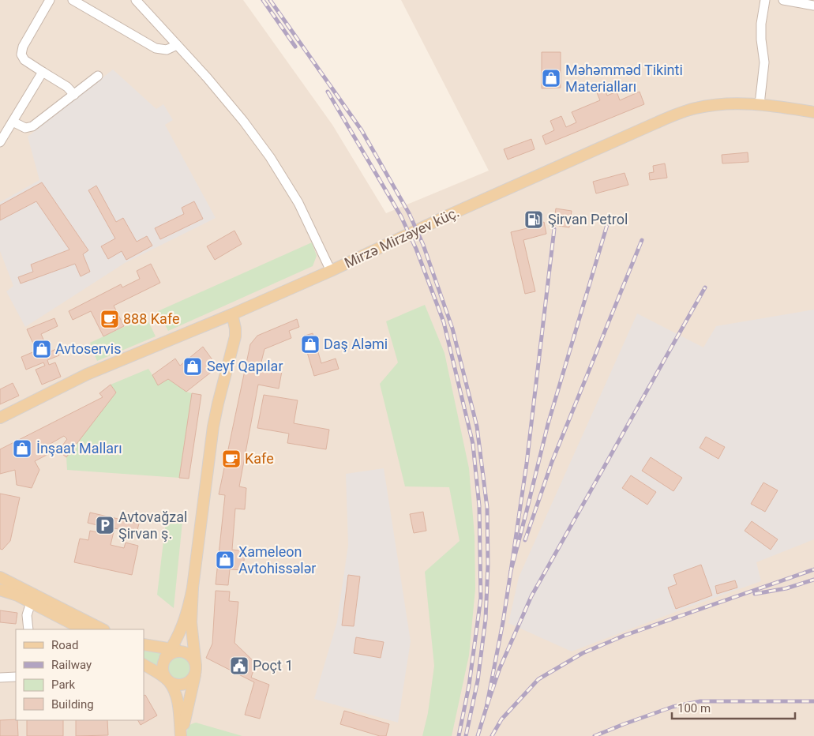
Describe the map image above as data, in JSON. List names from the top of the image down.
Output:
{
  "streets": {
    "main road": ["Mirzə Mirzəyev küç."]
  },
  "places": {
    "shop": [
      "Məhəmməd Tikinti Materialları",
      "Daş Aləmi",
      "Avtoservis",
      "Seyf Qapılar",
      "İnşaat Malları",
      "Xameleon Avtohissələr"
    ],
    "fuel station": ["Şirvan Petrol"],
    "cafe": ["888 Kafe", "Kafe"],
    "parking": ["Avtovağzal Şirvan ş."],
    "public building": ["Poçt 1"]
  },
  "legend": [
    "Road",
    "Railway",
    "Park",
    "Building"
  ],
  "scale_bar": "100 m"
}
